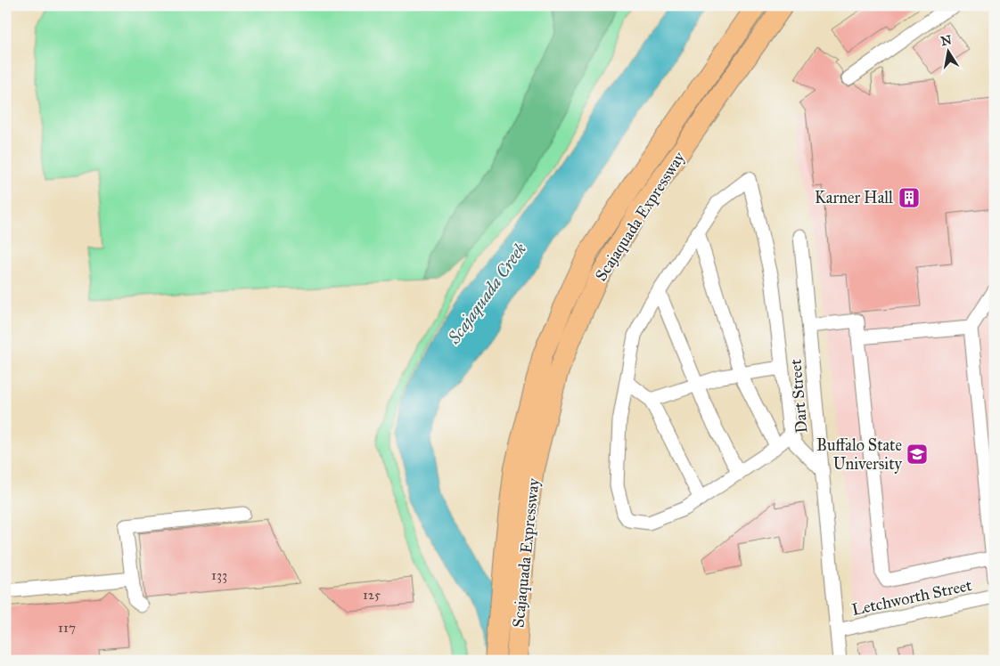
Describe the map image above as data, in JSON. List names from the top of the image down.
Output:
{
  "streets": {
    "highway": ["Scajaquada Expressway"],
    "street": ["Dart Street", "Letchworth Street"]
  },
  "crossings": [
    ["Dart Street", "Letchworth Street"]
  ],
  "water": ["Scajaquada Creek"],
  "places": {
    "building": ["Karner Hall"],
    "school or university": ["Buffalo State University"]
  },
  "house_numbers": ["133", "125", "117"],
  "north": "top"
}
